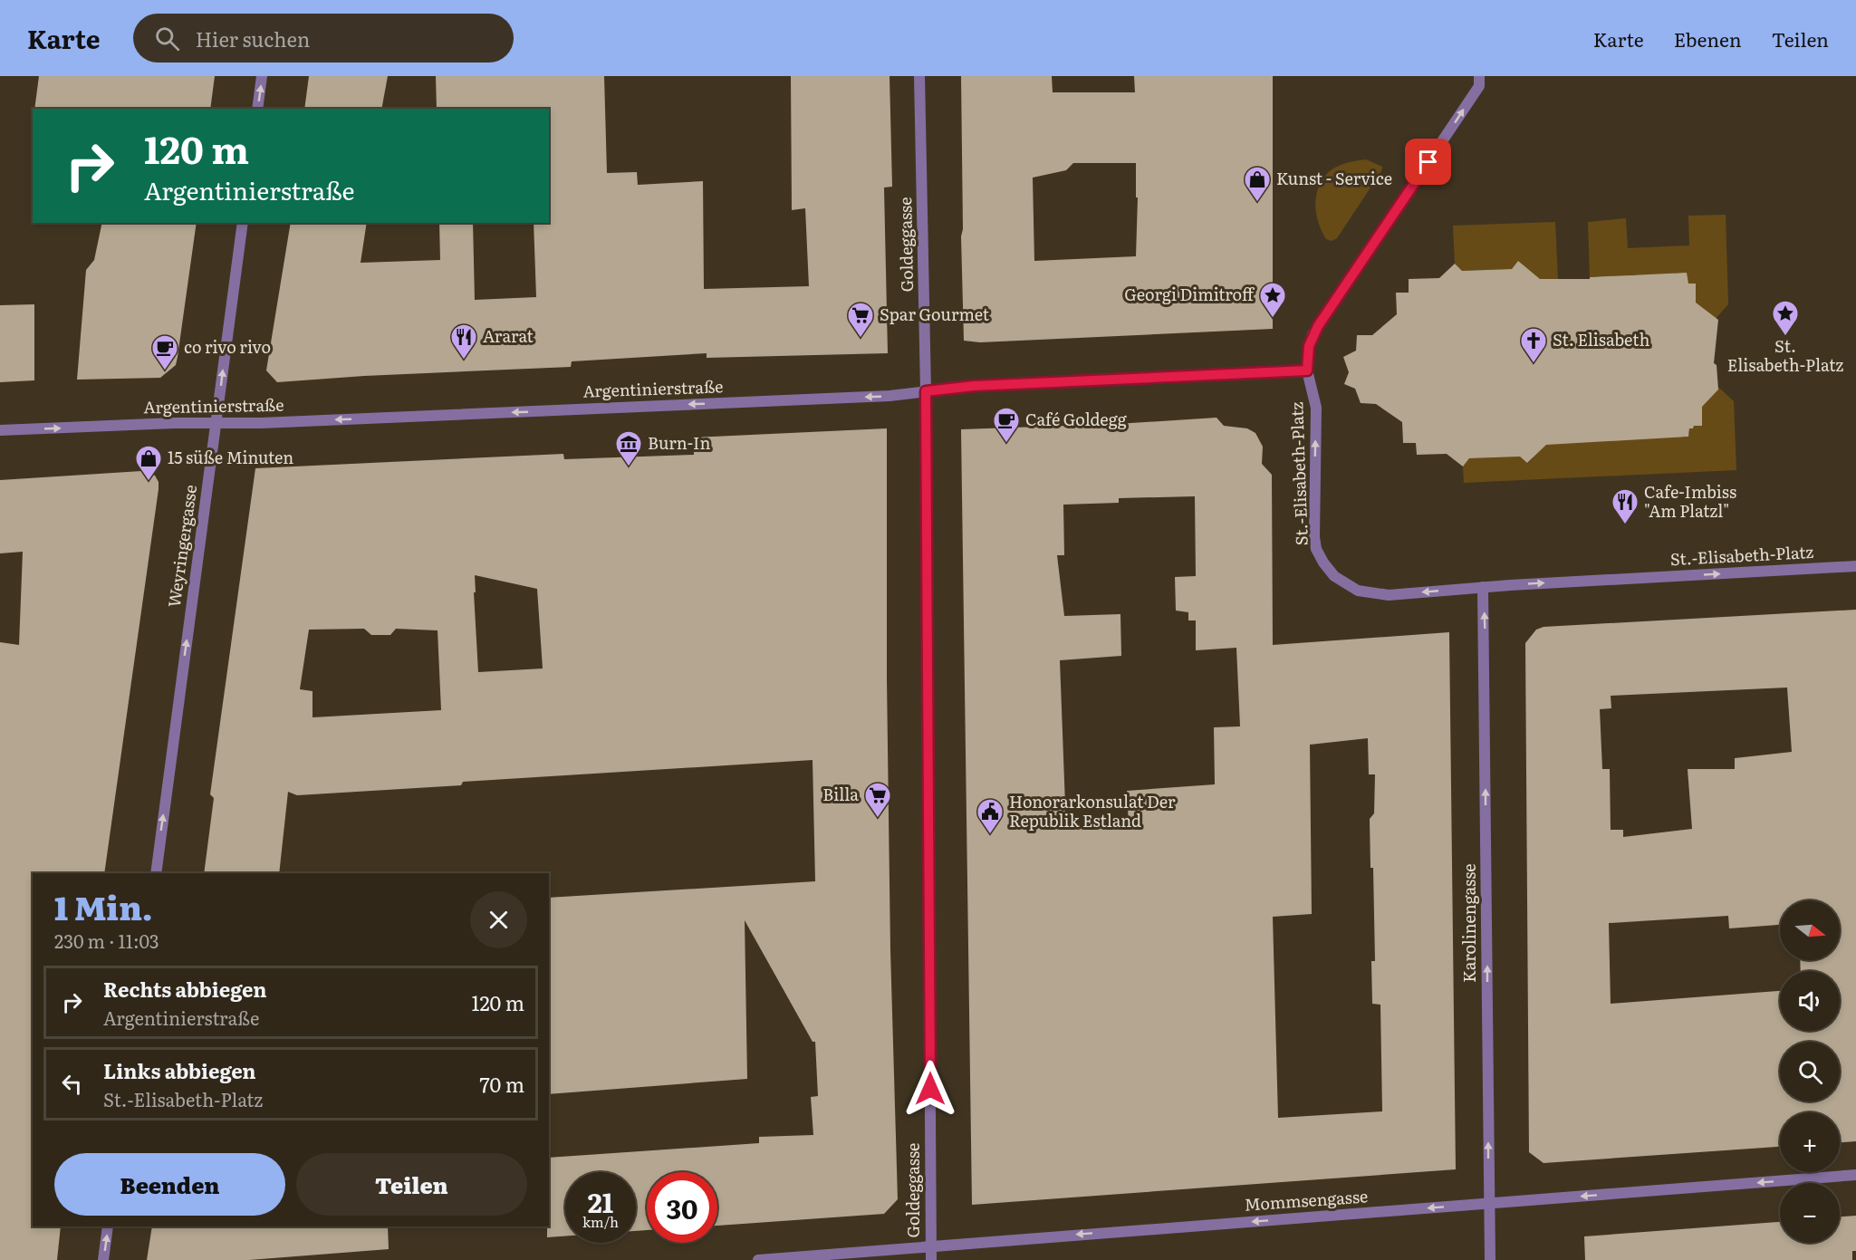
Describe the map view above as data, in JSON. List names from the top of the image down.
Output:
{
  "streets": {
    "street": [
      "Goldeggasse",
      "Argentinierstraße",
      "St.-Elisabeth-Platz",
      "Weyringergasse",
      "Karolinengasse",
      "Mommsengasse"
    ]
  },
  "crossings": [
    ["Goldeggasse", "Argentinierstraße"],
    ["Goldeggasse", "Mommsengasse"],
    ["Argentinierstraße", "St.-Elisabeth-Platz"],
    ["Argentinierstraße", "Weyringergasse"],
    ["St.-Elisabeth-Platz", "Karolinengasse"],
    ["Karolinengasse", "Mommsengasse"]
  ],
  "one_way": ["Weyringergasse", "Karolinengasse", "Mommsengasse"],
  "places": {
    "shop": ["Kunst - Service", "15 süße Minuten"],
    "place": ["Georgi Dimitroff", "St. Elisabeth-Platz"],
    "supermarket": ["Spar Gourmet", "Billa"],
    "restaurant": ["Ararat", "Cafe-Imbiss \"Am Platzl\""],
    "church": ["St. Elisabeth"],
    "cafe": ["co rivo rivo", "Café Goldegg"],
    "museum": ["Burn-In"],
    "public building": ["Honorarkonsulat Der Republik Estland"]
  },
  "north": "right",
  "page": {
    "header": "Karte",
    "search": "Hier suchen",
    "nav": ["Karte", "Ebenen", "Teilen"],
    "turn": ["120 m", "Argentinierstraße"],
    "heading": ["1 Min.", "230 m · 11:03"],
    "map_buttons": ["+", "−"],
    "list": [
      {
        "name": "Rechts abbiegen",
        "note": "Argentinierstraße",
        "value": "120 m"
      },
      {
        "name": "Links abbiegen",
        "note": "St.-Elisabeth-Platz",
        "value": "70 m"
      }
    ],
    "buttons": ["Beenden", "Teilen"],
    "speed": "21 km/h",
    "limit": "30"
  }
}
